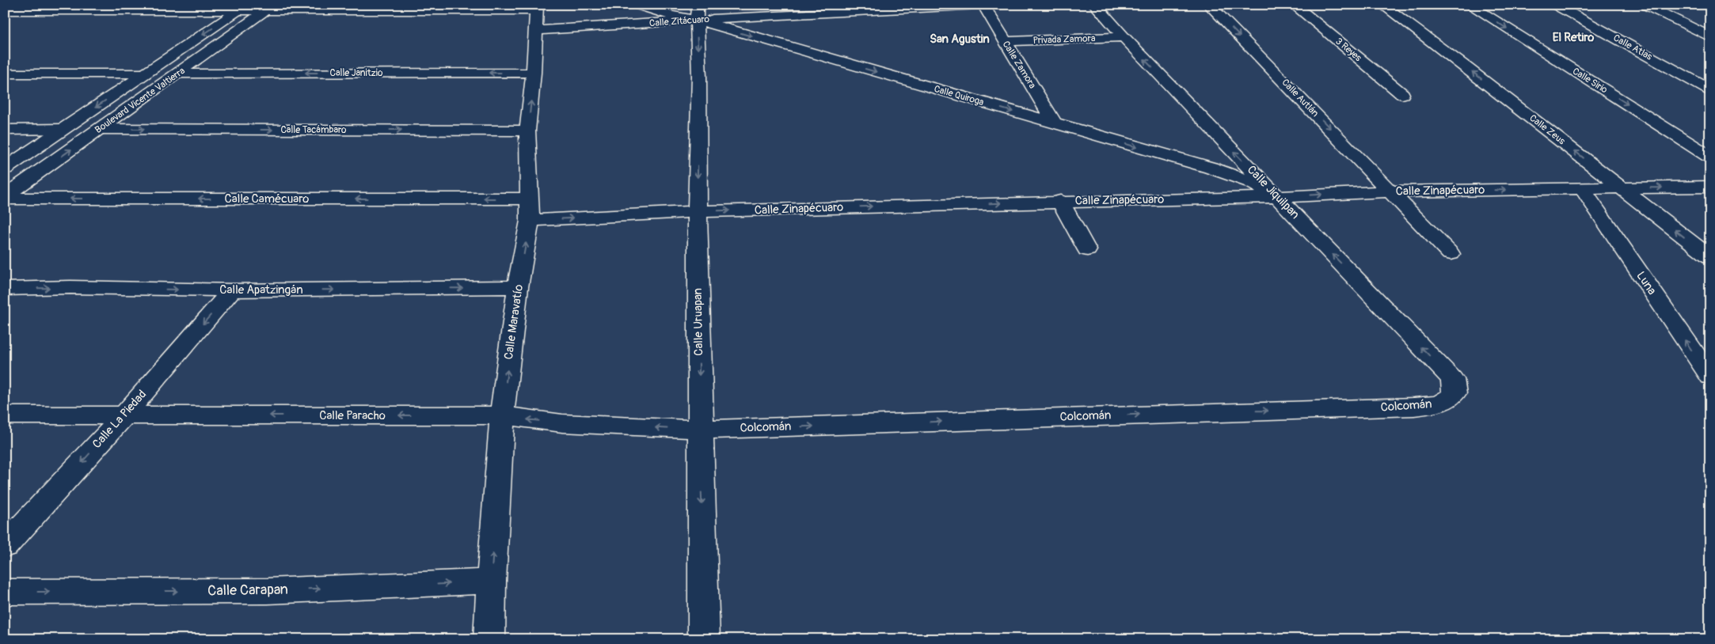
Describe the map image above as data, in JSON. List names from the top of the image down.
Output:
{
  "streets": {
    "street": [
      "Calle Zitácuaro",
      "Privada Zamora",
      "Calle Atlas",
      "3 Reyes",
      "Calle Zamora",
      "Calle Janitzio",
      "Calle Sirio",
      "Calle Quiroga",
      "Calle Autlán",
      "Boulevard Vicente Valtierra",
      "Calle Tacámbaro",
      "Calle Zeus",
      "Calle Zinapécuaro",
      "Calle Jiquilpan",
      "Calle Camécuaro",
      "Luna",
      "Calle Apatzingán",
      "Calle Maravatío",
      "Calle Uruapan",
      "Colcomán",
      "Calle Paracho",
      "Calle La Piedad",
      "Calle Carapan"
    ]
  },
  "crossings": [
    ["Calle Zitácuaro", "Calle Zamora"],
    ["Calle Zitácuaro", "Calle Quiroga"],
    ["Calle Zitácuaro", "Boulevard Vicente Valtierra"],
    ["Calle Zitácuaro", "Calle Maravatío"],
    ["Calle Zitácuaro", "Calle Uruapan"],
    ["Privada Zamora", "Calle Zamora"],
    ["Privada Zamora", "Calle Jiquilpan"],
    ["Calle Zamora", "Calle Quiroga"],
    ["Calle Janitzio", "Boulevard Vicente Valtierra"],
    ["Calle Janitzio", "Calle Maravatío"],
    ["Calle Quiroga", "Calle Zinapécuaro"],
    ["Calle Quiroga", "Calle Jiquilpan"],
    ["Calle Quiroga", "Calle Uruapan"],
    ["Calle Autlán", "Calle Zinapécuaro"],
    ["Boulevard Vicente Valtierra", "Calle Tacámbaro"],
    ["Boulevard Vicente Valtierra", "Calle Camécuaro"],
    ["Calle Tacámbaro", "Calle Maravatío"],
    ["Calle Zeus", "Calle Zinapécuaro"],
    ["Calle Zinapécuaro", "Calle Jiquilpan"],
    ["Calle Zinapécuaro", "Luna"],
    ["Calle Zinapécuaro", "Calle Maravatío"],
    ["Calle Zinapécuaro", "Calle Uruapan"],
    ["Calle Jiquilpan", "Colcomán"],
    ["Calle Camécuaro", "Calle Maravatío"],
    ["Calle Apatzingán", "Calle Maravatío"],
    ["Calle Apatzingán", "Calle La Piedad"],
    ["Calle Maravatío", "Calle Paracho"],
    ["Calle Maravatío", "Calle Carapan"],
    ["Calle Uruapan", "Colcomán"],
    ["Calle Uruapan", "Calle Paracho"],
    ["Colcomán", "Calle Paracho"],
    ["Calle Paracho", "Calle La Piedad"]
  ],
  "one_way": [
    "Calle Janitzio",
    "Calle Sirio",
    "Calle Quiroga",
    "Calle Autlán",
    "Calle Tacámbaro",
    "Calle Zeus",
    "Calle Zinapécuaro",
    "Calle Jiquilpan",
    "Luna",
    "Calle Apatzingán",
    "Calle Maravatío",
    "Calle Uruapan",
    "Colcomán",
    "Calle Paracho",
    "Calle La Piedad",
    "Calle Carapan"
  ],
  "districts": ["El Retiro", "San Agustin"]
}
